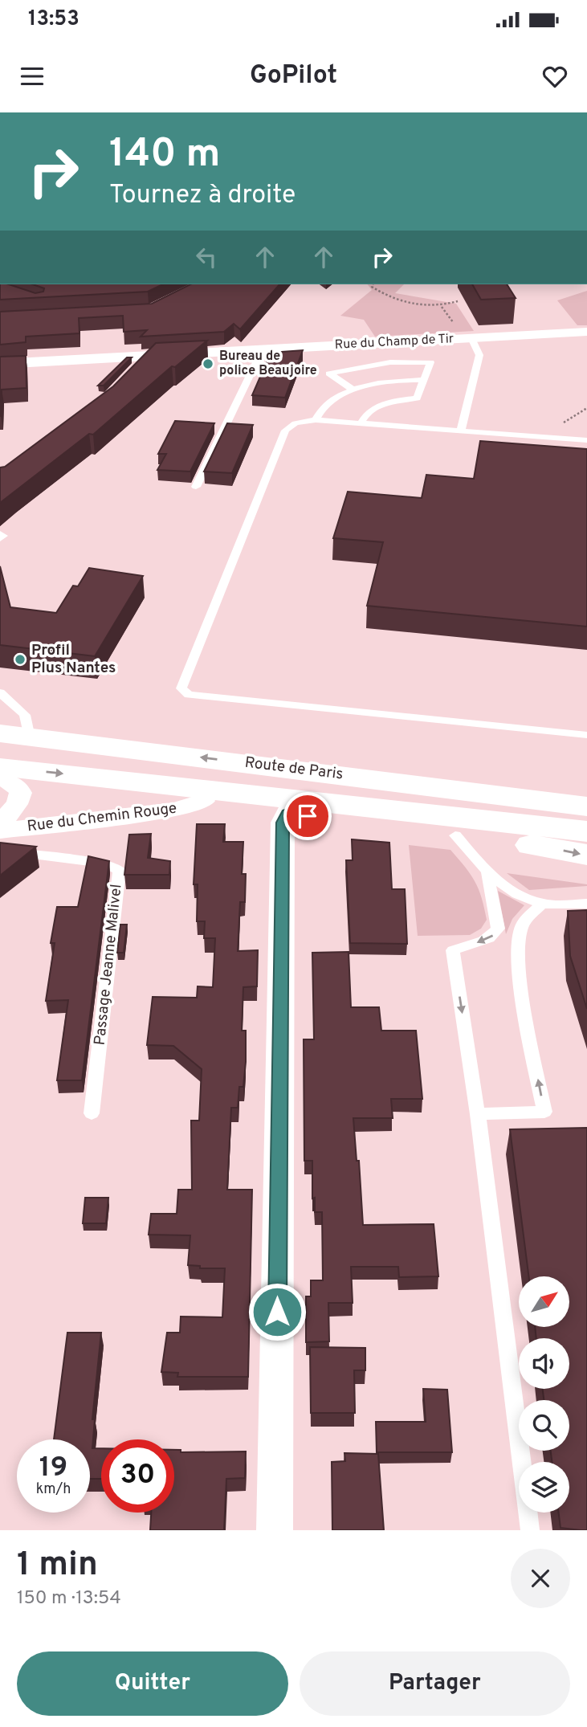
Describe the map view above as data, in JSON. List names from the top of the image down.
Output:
{
  "streets": {
    "main road": ["Route de Paris"],
    "street": ["Rue du Champ de Tir", "Rue du Chemin Rouge"],
    "lane": ["Passage Jeanne Malivel"]
  },
  "places": ["Bureau de police Beaujoire", "Profil Plus Nantes"],
  "north": "top right",
  "page": {
    "status": "13:53",
    "header": "GoPilot",
    "turn": ["140 m", "Tournez à droite"],
    "speed": "19 km/h",
    "limit": "30",
    "heading": ["1 min", "150 m · 13:54"],
    "buttons": ["Quitter", "Partager"]
  }
}
